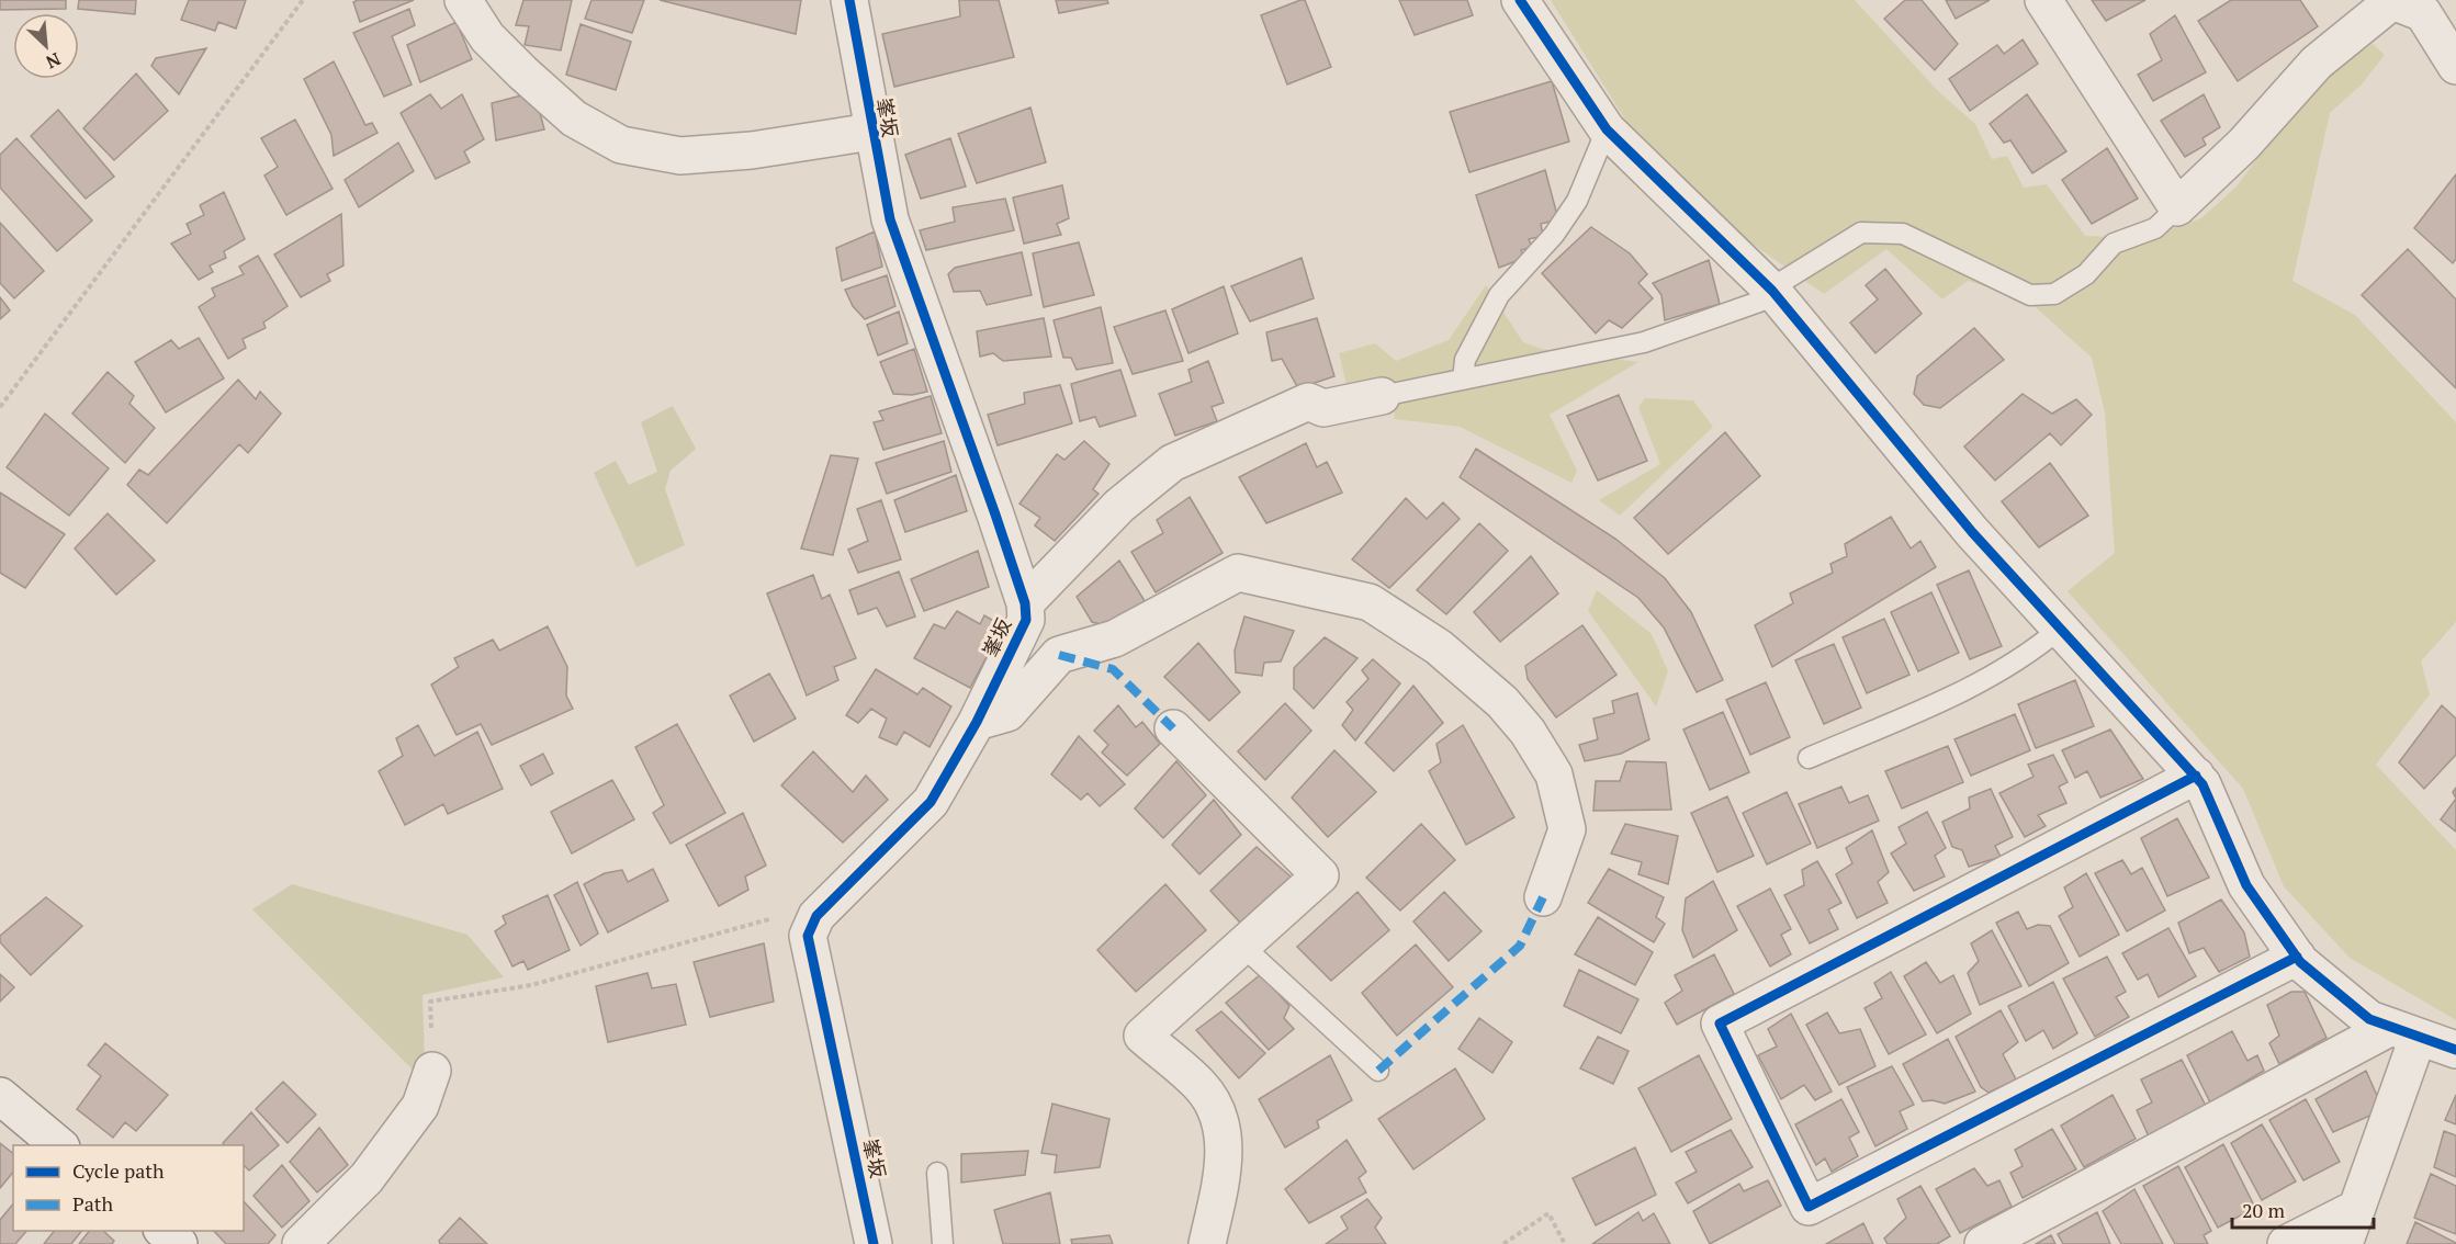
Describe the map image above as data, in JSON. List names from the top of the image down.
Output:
{
  "streets": {
    "street": ["峯坂"]
  },
  "legend": ["Cycle path", "Path"],
  "scale_bar": "20 m",
  "north": "bottom right"
}
